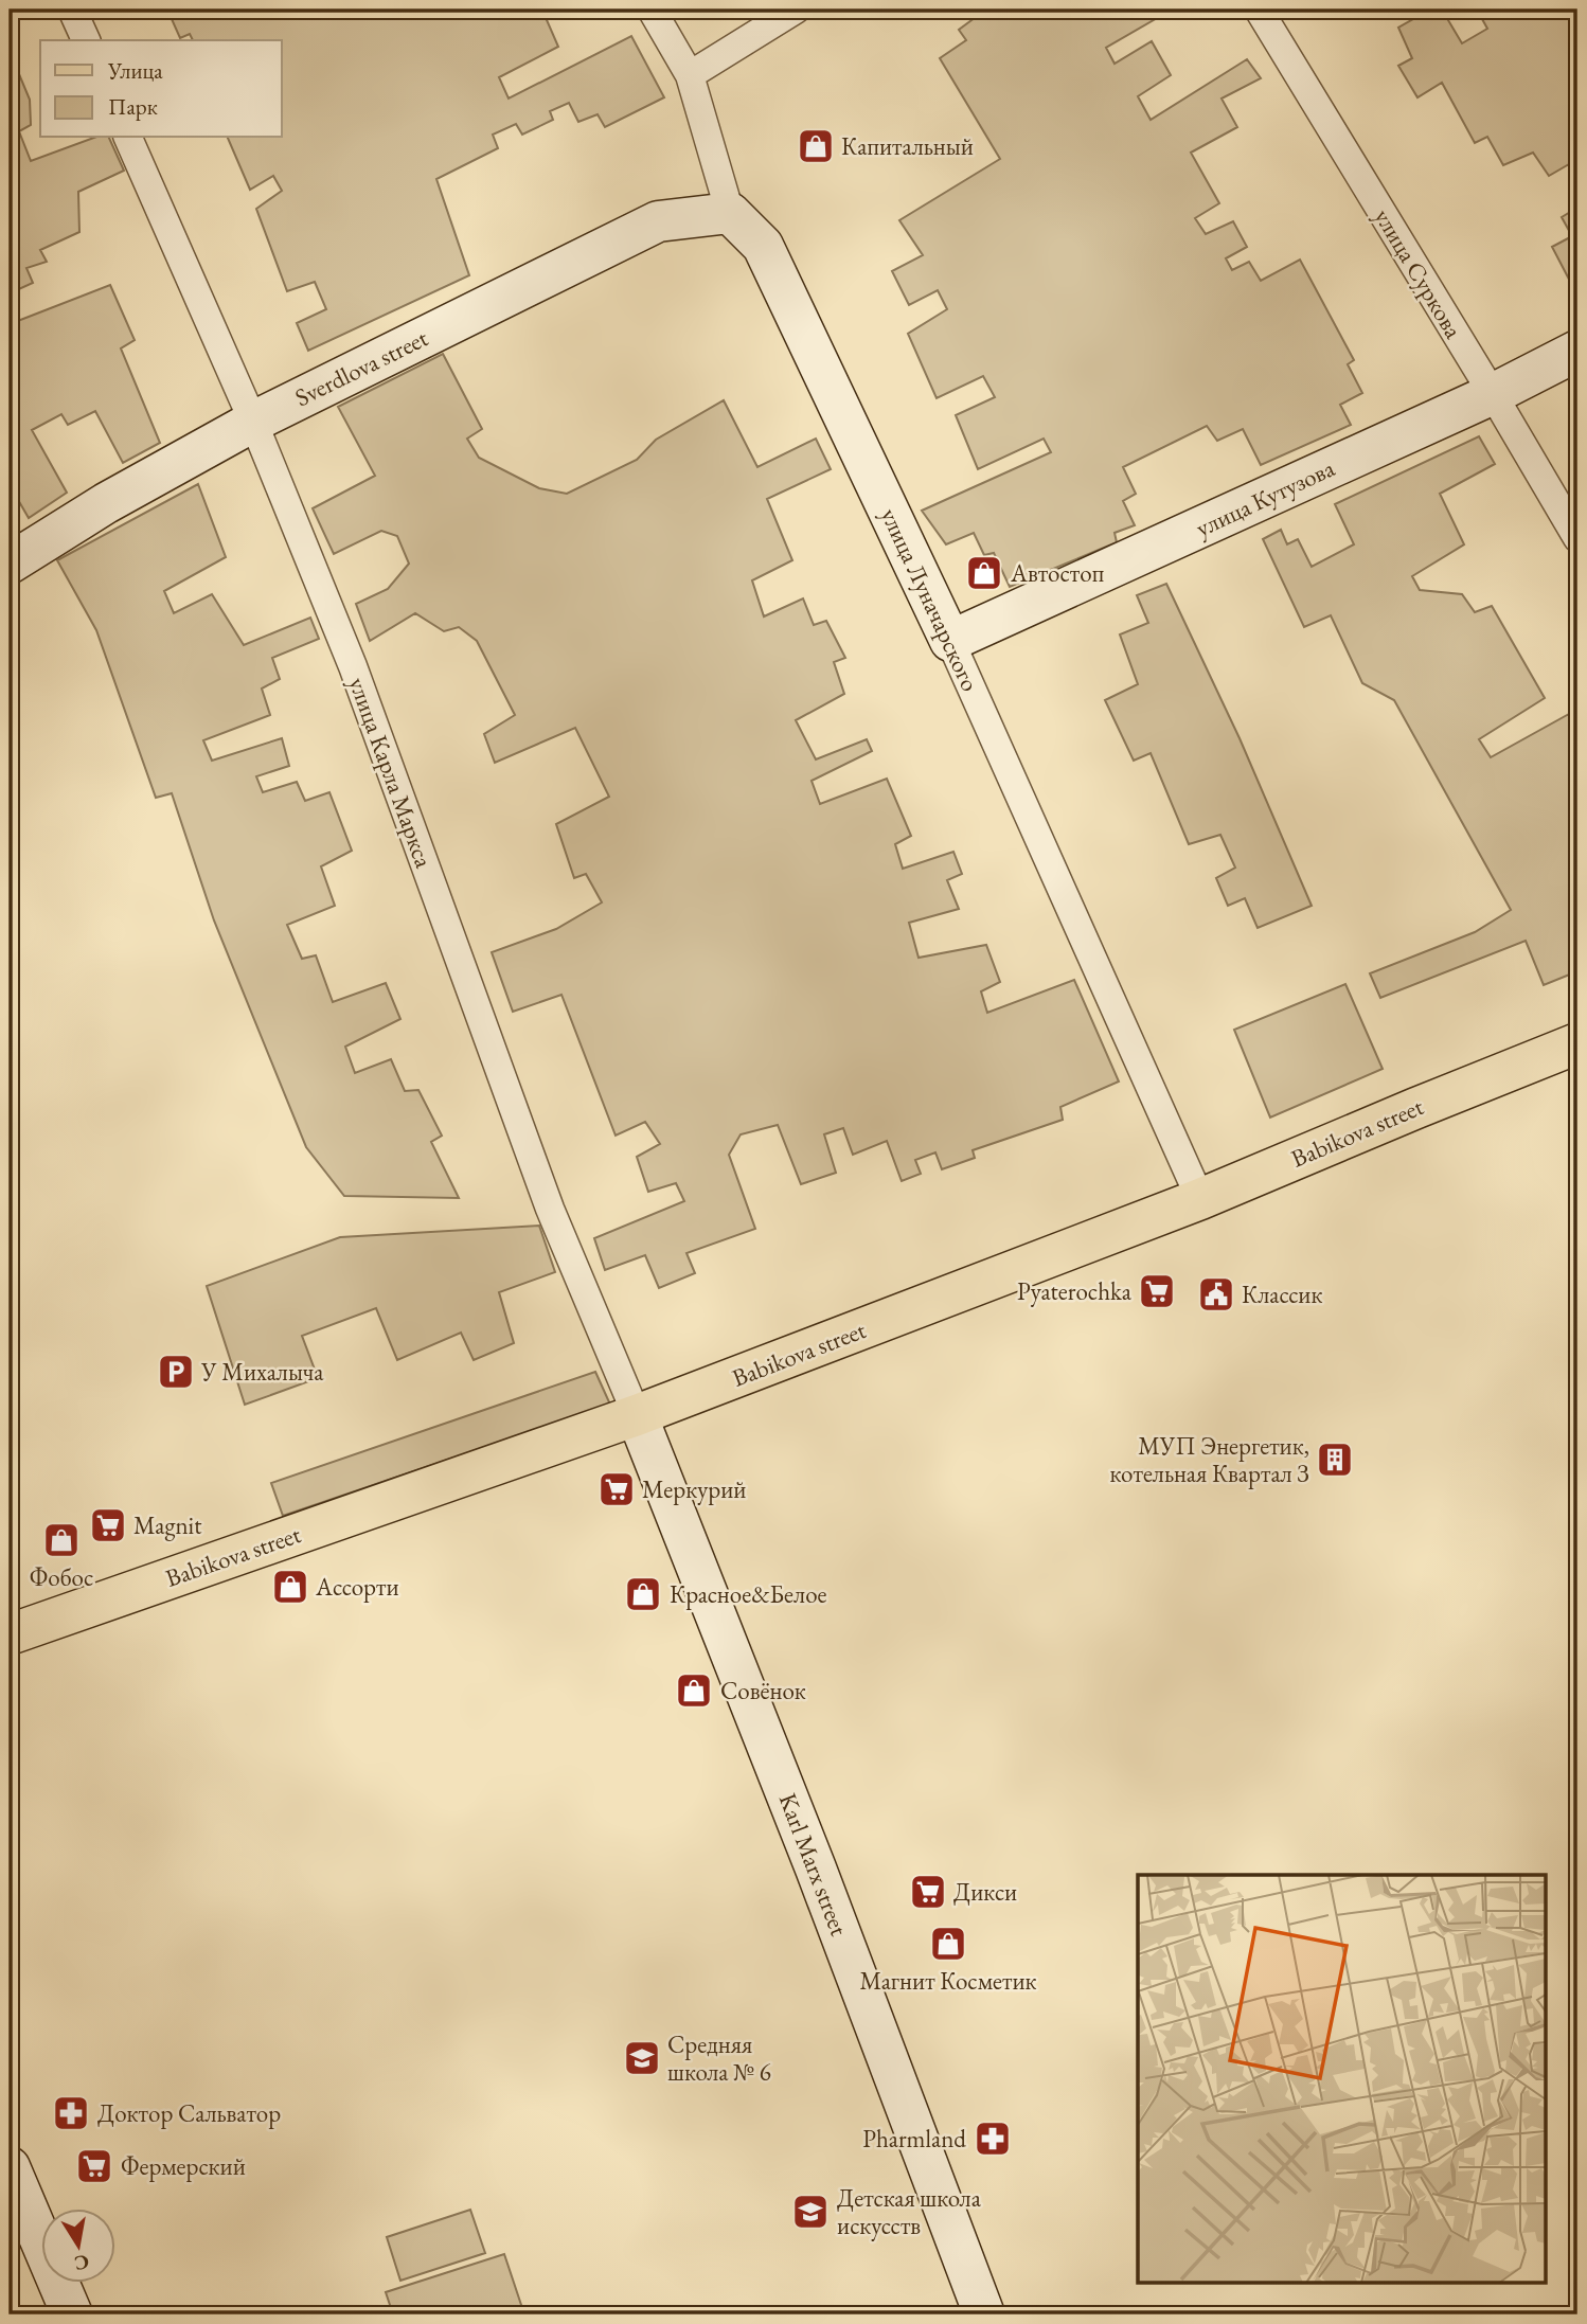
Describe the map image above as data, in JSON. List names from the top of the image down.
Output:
{
  "streets": {
    "main road": ["Babikova street"],
    "street": [
      "улица Суркова",
      "Sverdlova street",
      "улица Кутузова",
      "улица Луначарского",
      "улица Карла Маркса",
      "Karl Marx street"
    ]
  },
  "crossings": [
    ["улица Суркова", "улица Кутузова"],
    ["Sverdlova street", "улица Луначарского"],
    ["Sverdlova street", "улица Карла Маркса"],
    ["улица Кутузова", "улица Луначарского"],
    ["улица Луначарского", "Babikova street"],
    ["улица Карла Маркса", "Babikova street"],
    ["улица Карла Маркса", "Karl Marx street"],
    ["Babikova street", "Karl Marx street"]
  ],
  "places": {
    "shop": [
      "Капитальный",
      "Автостоп",
      "Фобос",
      "Ассорти",
      "Красное&Белое",
      "Совёнок",
      "Магнит Косметик"
    ],
    "supermarket": [
      "Pyaterochka",
      "Меркурий",
      "Magnit",
      "Дикси",
      "Фермерский"
    ],
    "public building": ["Классик"],
    "parking": ["У Михалыча"],
    "building": ["МУП Энергетик, котельная Квартал З"],
    "school or university": ["Средняя школа № 6", "Детская школа искусств"],
    "pharmacy": ["Доктор Сальватор", "Pharmland"]
  },
  "legend": ["Улица", "Парк"],
  "north": "bottom"
}
